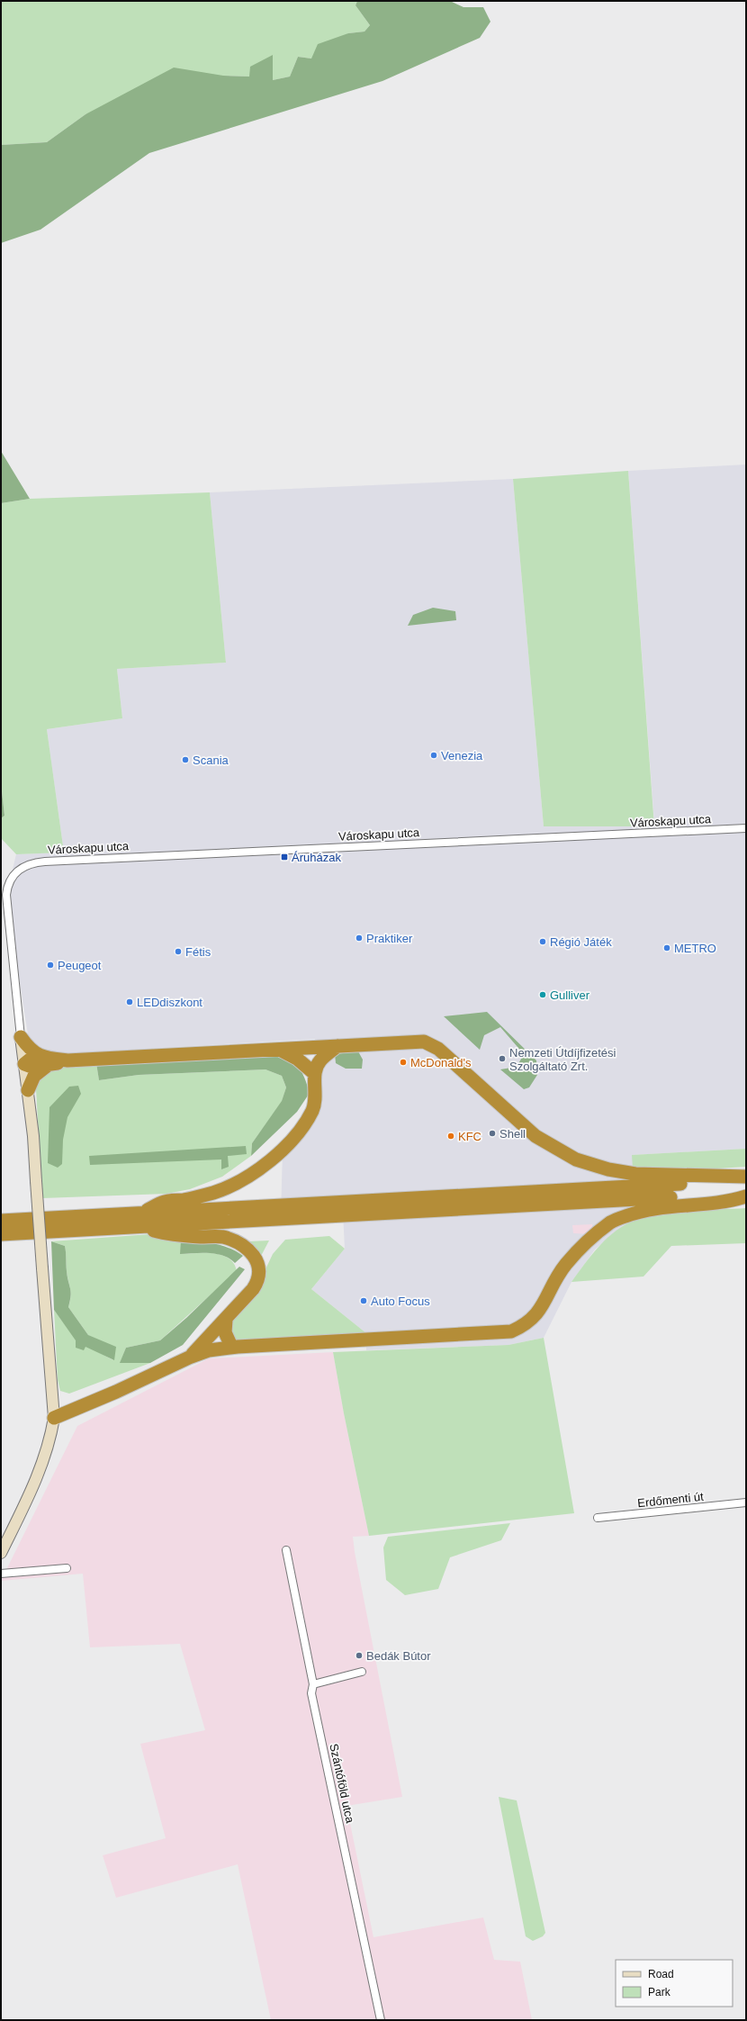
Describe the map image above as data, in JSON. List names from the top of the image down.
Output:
{
  "streets": {
    "street": ["Városkapu utca", "Erdőmenti út", "Szántóföld utca"]
  },
  "places": {
    "other": [
      "Venezia",
      "Scania",
      "Praktiker",
      "Régió Játék",
      "METRO",
      "Fétis",
      "Peugeot",
      "Gulliver",
      "LEDdiszkont",
      "Nemzeti Útdíjfizetési Szolgáltató Zrt.",
      "McDonald's",
      "Shell",
      "KFC",
      "Auto Focus",
      "Bedák Bútor"
    ],
    "transit": ["Áruházak"]
  },
  "legend": ["Road", "Park"]
}
